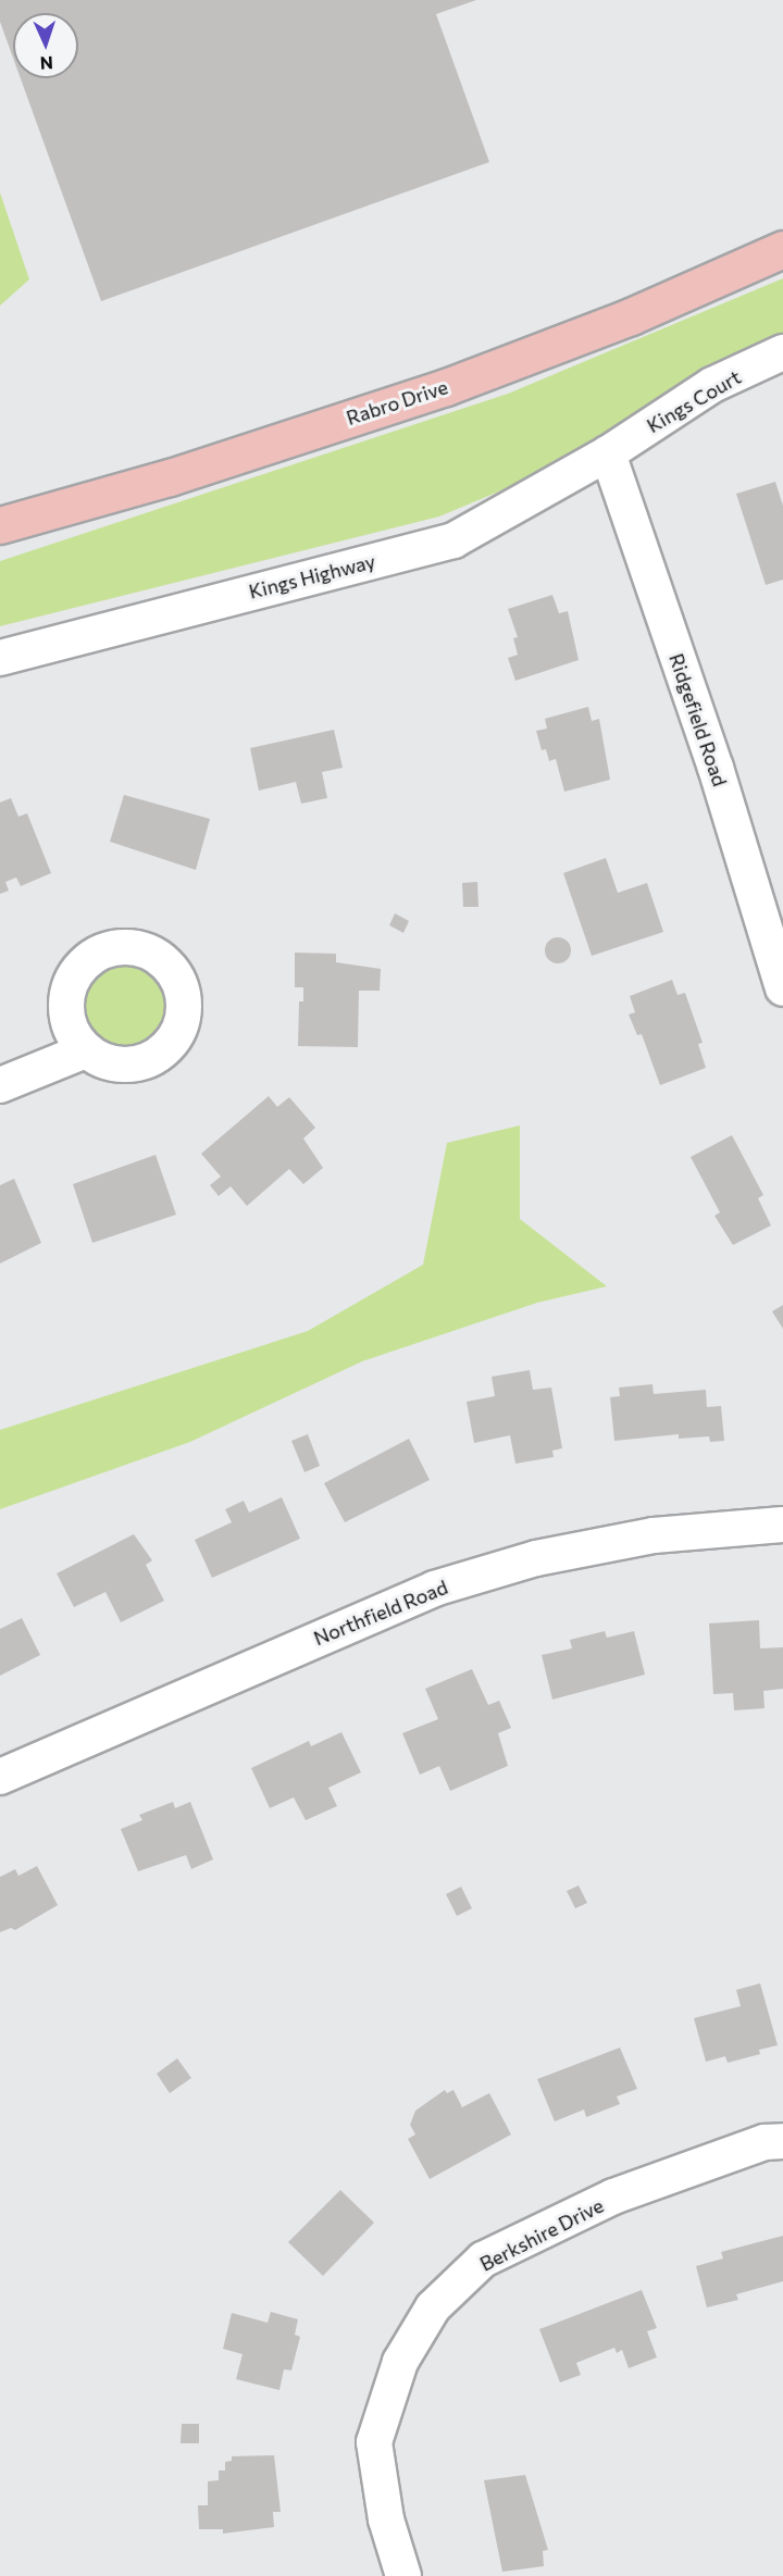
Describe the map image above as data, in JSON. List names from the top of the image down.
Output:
{
  "streets": {
    "main road": ["Rabro Drive"],
    "street": [
      "Kings Court",
      "Kings Highway",
      "Ridgefield Road",
      "Northfield Road",
      "Berkshire Drive"
    ]
  },
  "crossings": [
    ["Kings Court", "Kings Highway"],
    ["Kings Court", "Ridgefield Road"],
    ["Kings Highway", "Ridgefield Road"]
  ],
  "north": "bottom"
}
